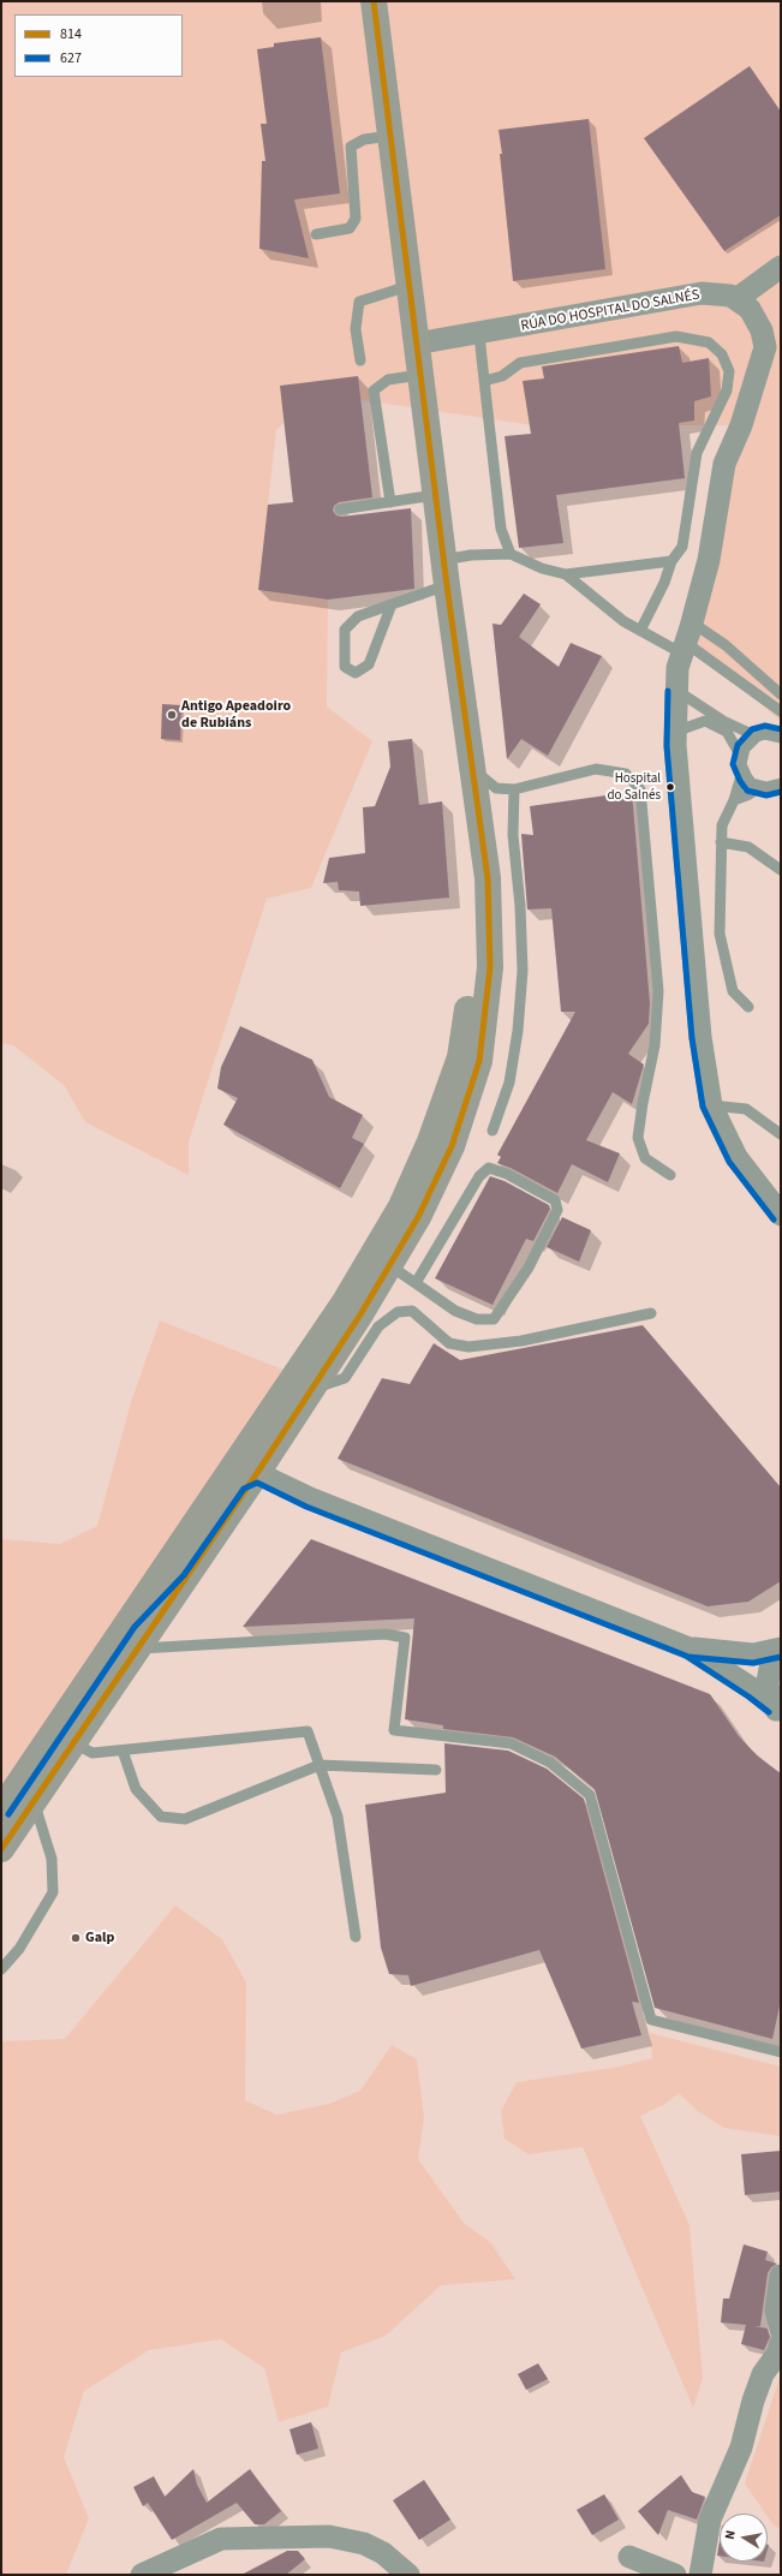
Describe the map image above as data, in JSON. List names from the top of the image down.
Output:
{
  "streets": {
    "street": ["RÚA DO HOSPITAL DO SALNÉS"]
  },
  "places": ["Antigo Apeadoiro de Rubiáns", "Hospital do Salnés", "Galp"],
  "lines": ["transit line 814", "transit line 627"],
  "legend": ["814", "627"],
  "north": "left"
}
